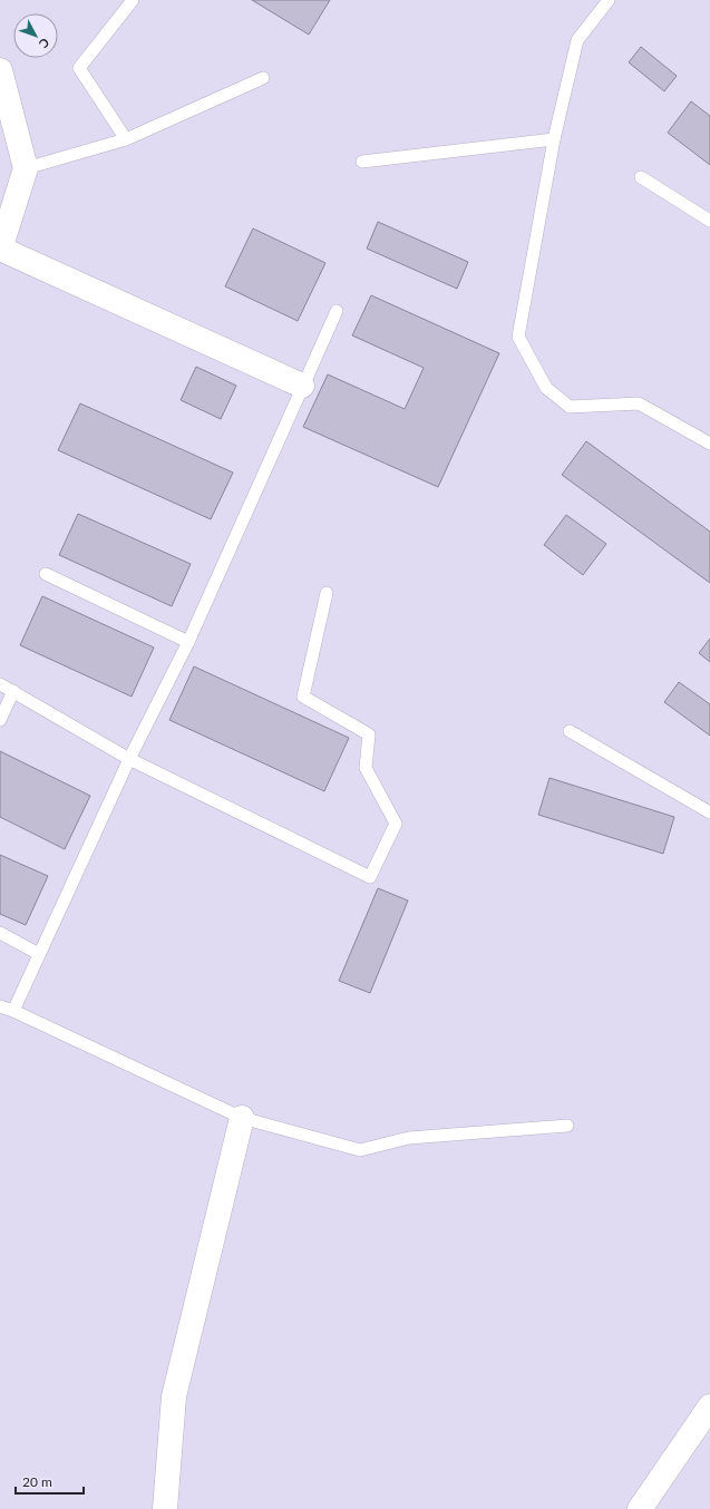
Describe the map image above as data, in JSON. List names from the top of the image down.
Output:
{
  "scale_bar": "20 m",
  "north": "bottom right"
}
